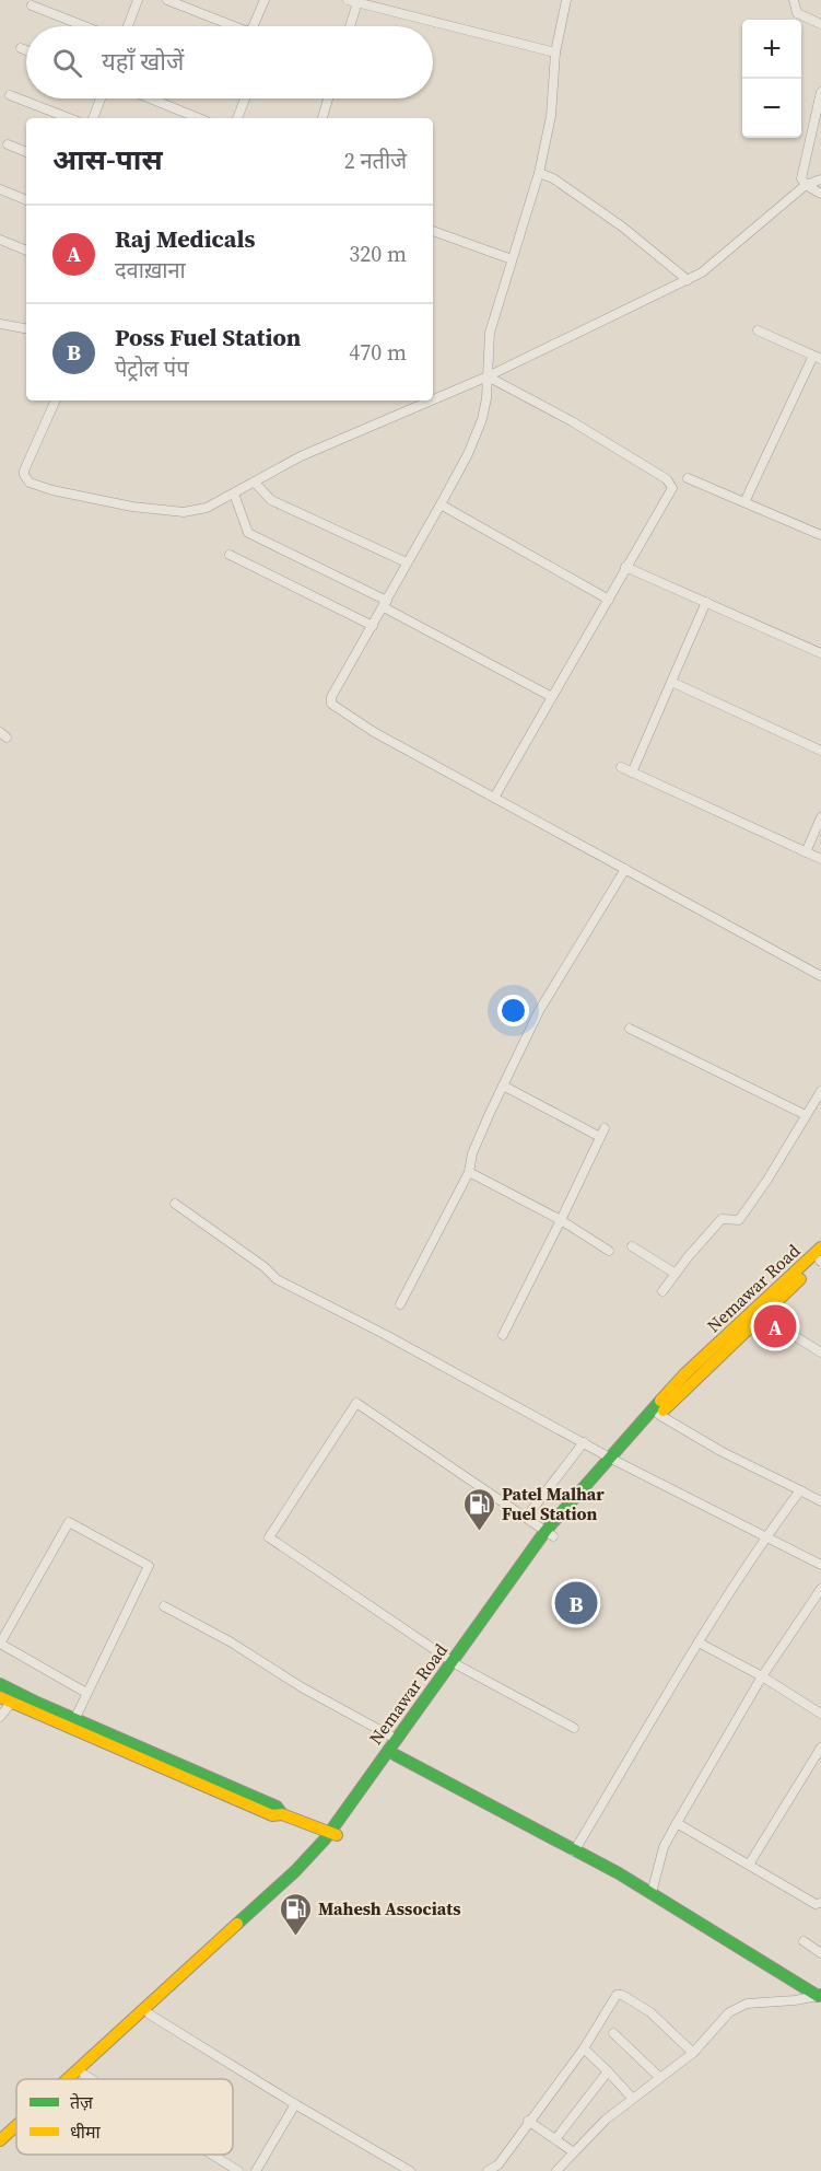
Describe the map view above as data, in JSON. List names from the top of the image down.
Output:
{
  "streets": {
    "main road": ["Nemawar Road"]
  },
  "places": {
    "fuel station": ["Patel Malhar Fuel Station", "Mahesh Associats"]
  },
  "legend": ["तेज़", "धीमा"],
  "page": {
    "map_buttons": ["+", "−"],
    "search": "यहाँ खोजें",
    "heading": ["आस-पास", "2 नतीजे"],
    "list": [
      {
        "mark": "A",
        "name": "Raj Medicals",
        "note": "दवाख़ाना",
        "value": "320 m"
      },
      {
        "mark": "B",
        "name": "Poss Fuel Station",
        "note": "पेट्रोल पंप",
        "value": "470 m"
      }
    ],
    "pins": ["A", "B"]
  }
}
